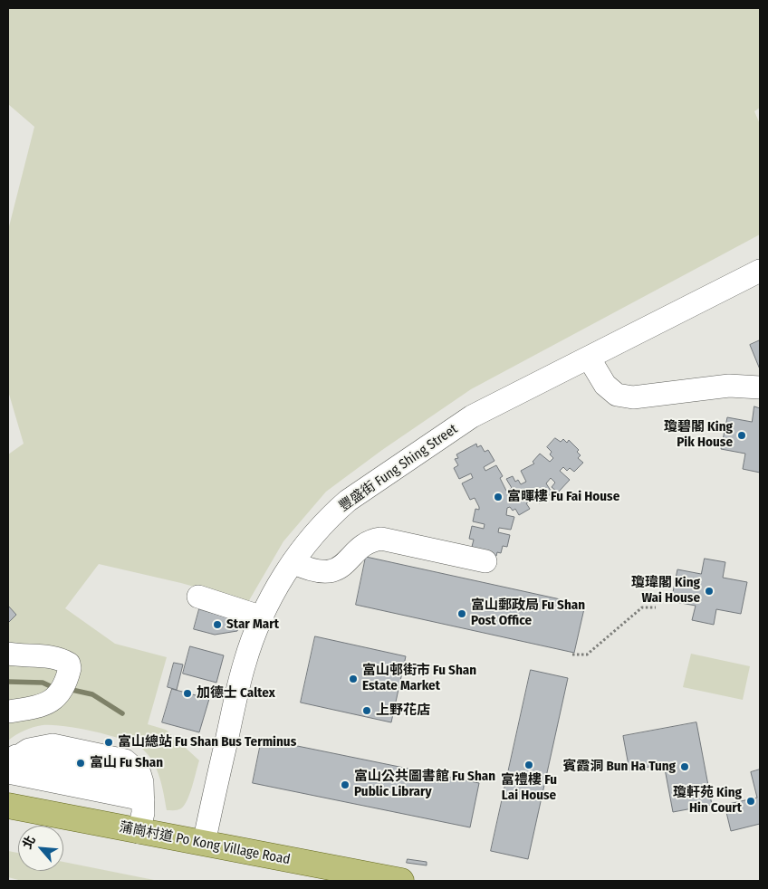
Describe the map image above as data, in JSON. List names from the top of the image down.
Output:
{
  "streets": {
    "main road": ["蒲崗村道 Po Kong Village Road"],
    "street": ["豐盛街 Fung Shing Street"]
  },
  "crossings": [
    ["豐盛街 Fung Shing Street", "蒲崗村道 Po Kong Village Road"]
  ],
  "places": [
    "瓊碧閣 King Pik House",
    "富暉樓 Fu Fai House",
    "瓊瑋閣 King Wai House",
    "富山郵政局 Fu Shan Post Office",
    "Star Mart",
    "富山邨街市 Fu Shan Estate Market",
    "加德士 Caltex",
    "上野花店",
    "富山總站 Fu Shan Bus Terminus",
    "富山 Fu Shan",
    "富禮樓 Fu Lai House",
    "賓霞洞 Bun Ha Tung",
    "富山公共圖書館 Fu Shan Public Library",
    "瓊軒苑 King Hin Court"
  ],
  "north": "top left"
}
